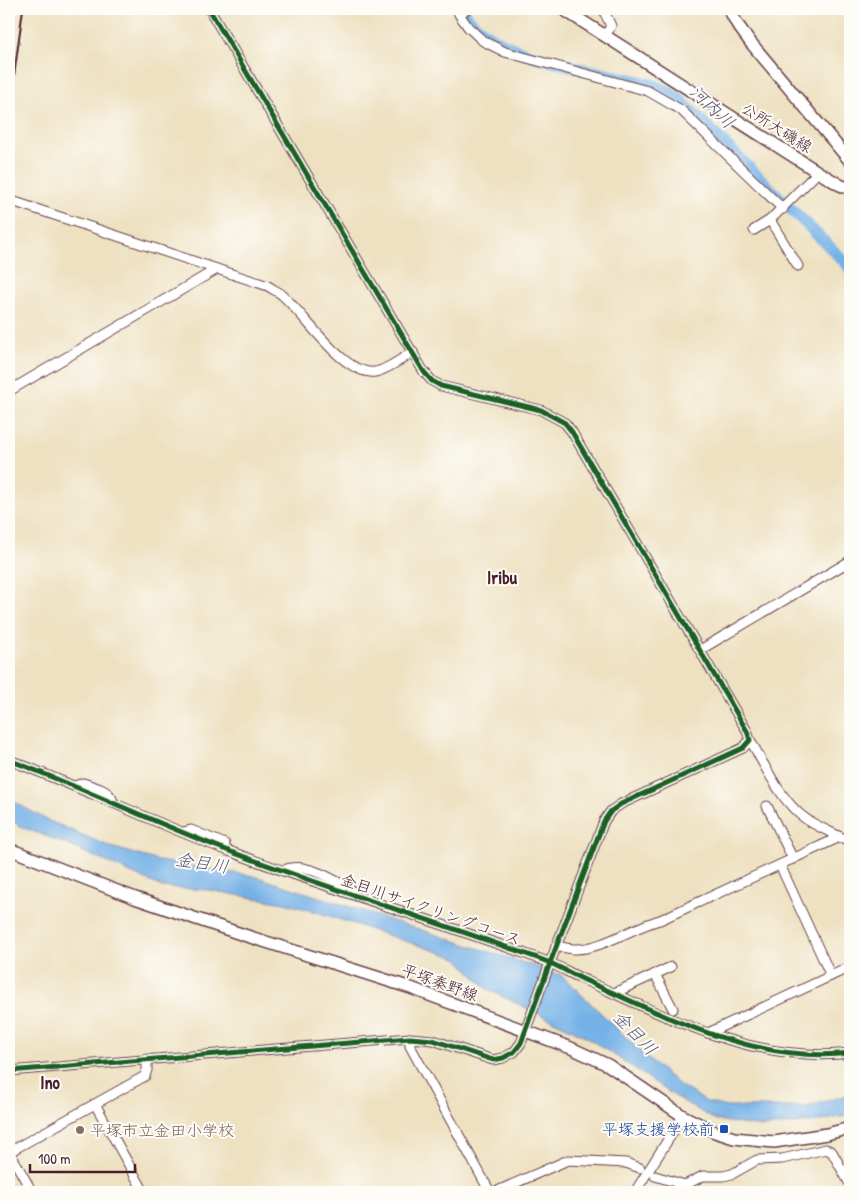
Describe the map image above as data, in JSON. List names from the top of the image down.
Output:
{
  "streets": {
    "main road": ["公所大磯線", "平塚秦野線"],
    "street": ["金目川サイクリングコース"]
  },
  "districts": ["Iribu", "Ino"],
  "water": ["河内川", "金目川"],
  "places": {
    "transit": ["平塚支援学校前"],
    "other": ["平塚市立金田小学校"]
  },
  "scale_bar": "100 m"
}
